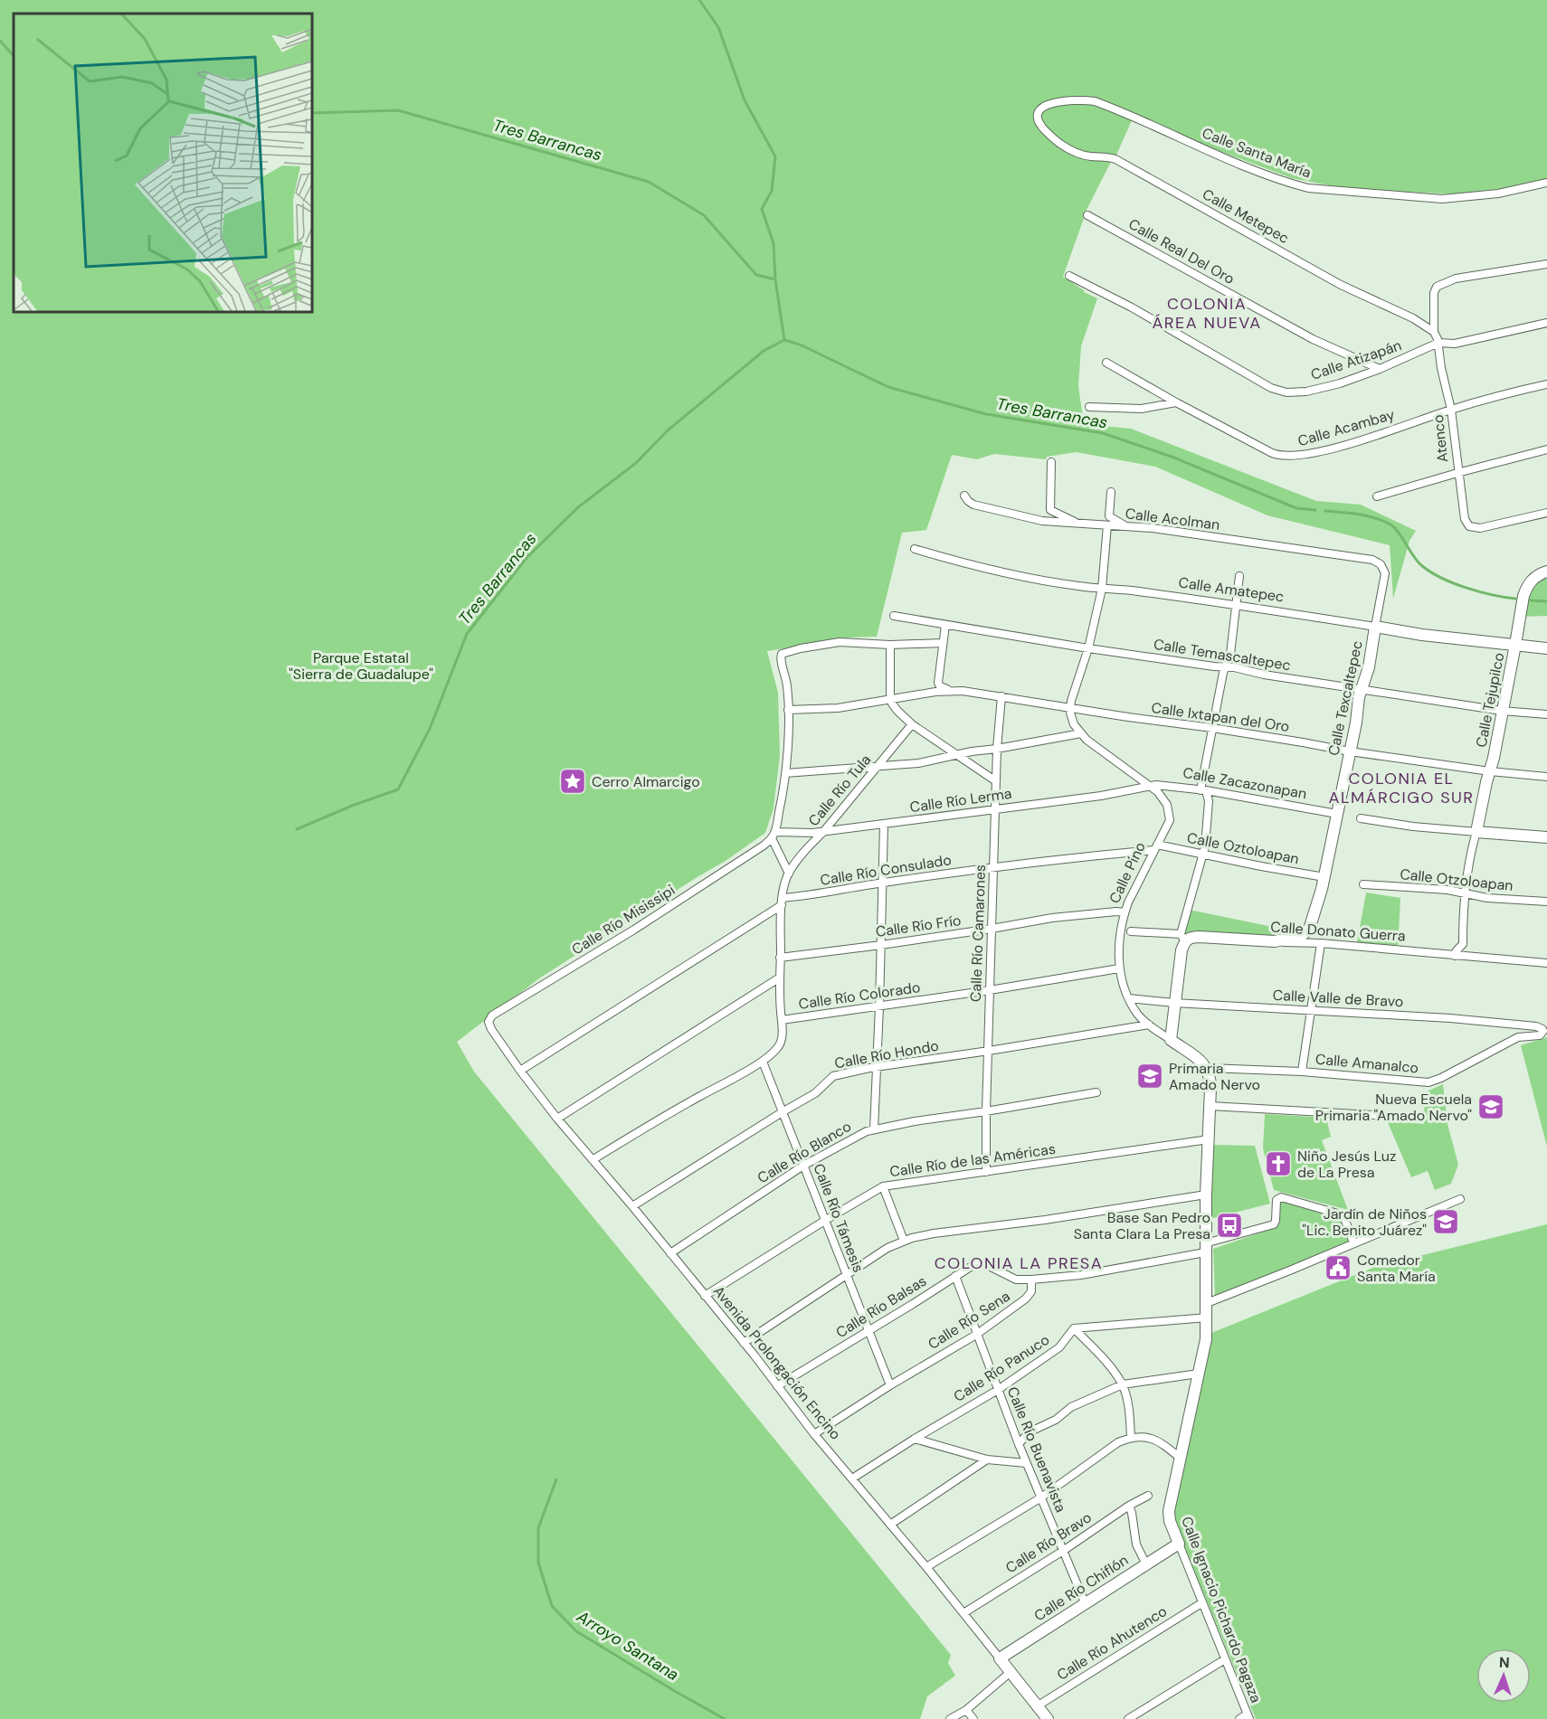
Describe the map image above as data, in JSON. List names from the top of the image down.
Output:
{
  "streets": {
    "street": [
      "Calle Santa María",
      "Calle Metepec",
      "Calle Real Del Oro",
      "Calle Atizapán",
      "Calle Acambay",
      "Atenco",
      "Calle Acolman",
      "Calle Amatepec",
      "Calle Temascaltepec",
      "Calle Texcaltepec",
      "Calle Tejupilco",
      "Calle Ixtapan del Oro",
      "Calle Zacazonapan",
      "Calle Río Tula",
      "Calle Río Lerma",
      "Calle Oztoloapan",
      "Calle Río Consulado",
      "Calle Pino",
      "Calle Otzoloapan",
      "Calle Río Misissipi",
      "Calle Río Frío",
      "Calle Donato Guerra",
      "Calle Río Camarones",
      "Calle Río Colorado",
      "Calle Valle de Bravo",
      "Calle Río Hondo",
      "Calle Amanalco",
      "Calle Río Blanco",
      "Calle Río de las Américas",
      "Calle Río Támesis",
      "Calle Río Balsas",
      "Calle Río Sena",
      "Avenida Prolongación Encino",
      "Calle Río Panuco",
      "Calle Río Buenavista",
      "Calle Río Bravo",
      "Calle Río Chiflón",
      "Calle Ignacio Pichardo Pagaza",
      "Calle Río Ahutenco"
    ]
  },
  "crossings": [
    ["Calle Santa María", "Calle Metepec"],
    ["Calle Real Del Oro", "Calle Atizapán"],
    ["Calle Atizapán", "Atenco"],
    ["Calle Acambay", "Atenco"],
    ["Calle Acolman", "Calle Texcaltepec"],
    ["Calle Amatepec", "Calle Texcaltepec"],
    ["Calle Amatepec", "Calle Tejupilco"],
    ["Calle Temascaltepec", "Calle Texcaltepec"],
    ["Calle Temascaltepec", "Calle Tejupilco"],
    ["Calle Texcaltepec", "Calle Ixtapan del Oro"],
    ["Calle Texcaltepec", "Calle Zacazonapan"],
    ["Calle Texcaltepec", "Calle Oztoloapan"],
    ["Calle Texcaltepec", "Calle Donato Guerra"],
    ["Calle Tejupilco", "Calle Ixtapan del Oro"],
    ["Calle Tejupilco", "Calle Otzoloapan"],
    ["Calle Tejupilco", "Calle Donato Guerra"],
    ["Calle Ixtapan del Oro", "Calle Pino"],
    ["Calle Ixtapan del Oro", "Calle Río Camarones"],
    ["Calle Zacazonapan", "Calle Río Lerma"],
    ["Calle Zacazonapan", "Calle Pino"],
    ["Calle Río Tula", "Calle Río Lerma"],
    ["Calle Río Lerma", "Calle Pino"],
    ["Calle Río Lerma", "Calle Río Misissipi"],
    ["Calle Río Lerma", "Calle Río Camarones"],
    ["Calle Oztoloapan", "Calle Río Consulado"],
    ["Calle Oztoloapan", "Calle Pino"],
    ["Calle Río Consulado", "Calle Pino"],
    ["Calle Río Consulado", "Calle Río Camarones"],
    ["Calle Río Consulado", "Avenida Prolongación Encino"],
    ["Calle Pino", "Calle Río Frío"],
    ["Calle Pino", "Calle Río Colorado"],
    ["Calle Pino", "Calle Valle de Bravo"],
    ["Calle Pino", "Calle Río Hondo"],
    ["Calle Pino", "Calle Amanalco"],
    ["Calle Pino", "Calle Ignacio Pichardo Pagaza"],
    ["Calle Río Misissipi", "Avenida Prolongación Encino"],
    ["Calle Río Frío", "Calle Río Camarones"],
    ["Calle Río Camarones", "Calle Río Colorado"],
    ["Calle Río Camarones", "Calle Río Hondo"],
    ["Calle Río Camarones", "Calle Río Blanco"],
    ["Calle Río Camarones", "Calle Río de las Américas"],
    ["Calle Río Colorado", "Calle Río Támesis"],
    ["Calle Río Colorado", "Avenida Prolongación Encino"],
    ["Calle Valle de Bravo", "Calle Amanalco"],
    ["Calle Río Hondo", "Calle Río Támesis"],
    ["Calle Río Hondo", "Avenida Prolongación Encino"],
    ["Calle Amanalco", "Calle Ignacio Pichardo Pagaza"],
    ["Calle Río Blanco", "Calle Río Támesis"],
    ["Calle Río Blanco", "Avenida Prolongación Encino"],
    ["Calle Río de las Américas", "Calle Río Támesis"],
    ["Calle Río de las Américas", "Avenida Prolongación Encino"],
    ["Calle Río de las Américas", "Calle Ignacio Pichardo Pagaza"],
    ["Calle Río Támesis", "Calle Río Balsas"],
    ["Calle Río Támesis", "Calle Río Sena"],
    ["Calle Río Balsas", "Calle Río Sena"],
    ["Calle Río Balsas", "Avenida Prolongación Encino"],
    ["Calle Río Balsas", "Calle Río Buenavista"],
    ["Calle Río Sena", "Avenida Prolongación Encino"],
    ["Calle Río Sena", "Calle Río Buenavista"],
    ["Avenida Prolongación Encino", "Calle Río Panuco"],
    ["Avenida Prolongación Encino", "Calle Río Bravo"],
    ["Avenida Prolongación Encino", "Calle Río Chiflón"],
    ["Avenida Prolongación Encino", "Calle Río Ahutenco"],
    ["Calle Río Panuco", "Calle Río Buenavista"],
    ["Calle Río Buenavista", "Calle Río Bravo"],
    ["Calle Río Buenavista", "Calle Río Chiflón"],
    ["Calle Río Chiflón", "Calle Ignacio Pichardo Pagaza"],
    ["Calle Ignacio Pichardo Pagaza", "Calle Río Ahutenco"]
  ],
  "districts": ["COLONIA ÁREA NUEVA", "COLONIA EL ALMÁRCIGO SUR", "COLONIA LA PRESA"],
  "water": ["Tres Barrancas", "Arroyo Santana"],
  "parks": ["Parque Estatal \"Sierra de Guadalupe\""],
  "places": {
    "place": ["Cerro Almarcigo"],
    "school or university": ["Primaria Amado Nervo", "Nueva Escuela Primaria \"Amado Nervo\"", "Jardín de Niños \"Lic. Benito Juárez\""],
    "church": ["Niño Jesús Luz de La Presa"],
    "bus stop": ["Base San Pedro Santa Clara La Presa"],
    "public building": ["Comedor Santa María"]
  },
  "north": "top"
}
